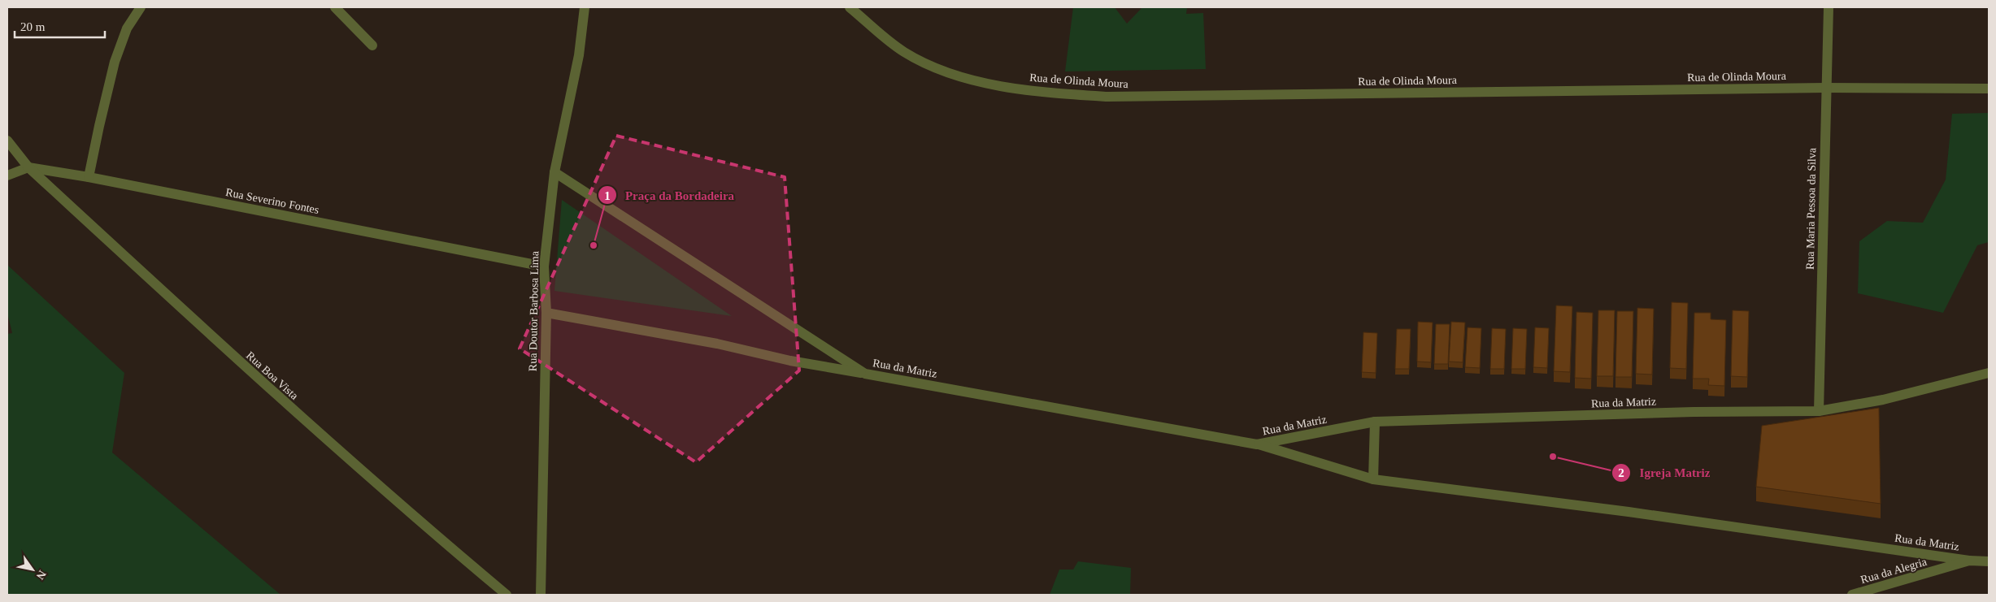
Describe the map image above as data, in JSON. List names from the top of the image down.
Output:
{
  "streets": {
    "street": [
      "Rua de Olinda Moura",
      "Rua Severino Fontes",
      "Rua Maria Pessoa da Silva",
      "Rua Doutor Barbosa Lima",
      "Rua da Matriz",
      "Rua Boa Vista",
      "Rua da Alegria"
    ]
  },
  "crossings": [
    ["Rua de Olinda Moura", "Rua Maria Pessoa da Silva"],
    ["Rua Severino Fontes", "Rua Doutor Barbosa Lima"],
    ["Rua Severino Fontes", "Rua Boa Vista"],
    ["Rua Maria Pessoa da Silva", "Rua da Matriz"],
    ["Rua Doutor Barbosa Lima", "Rua da Matriz"],
    ["Rua da Matriz", "Rua da Alegria"]
  ],
  "places": ["Praça da Bordadeira", "Igreja Matriz"],
  "scale_bar": "20 m",
  "north": "bottom right"
}
